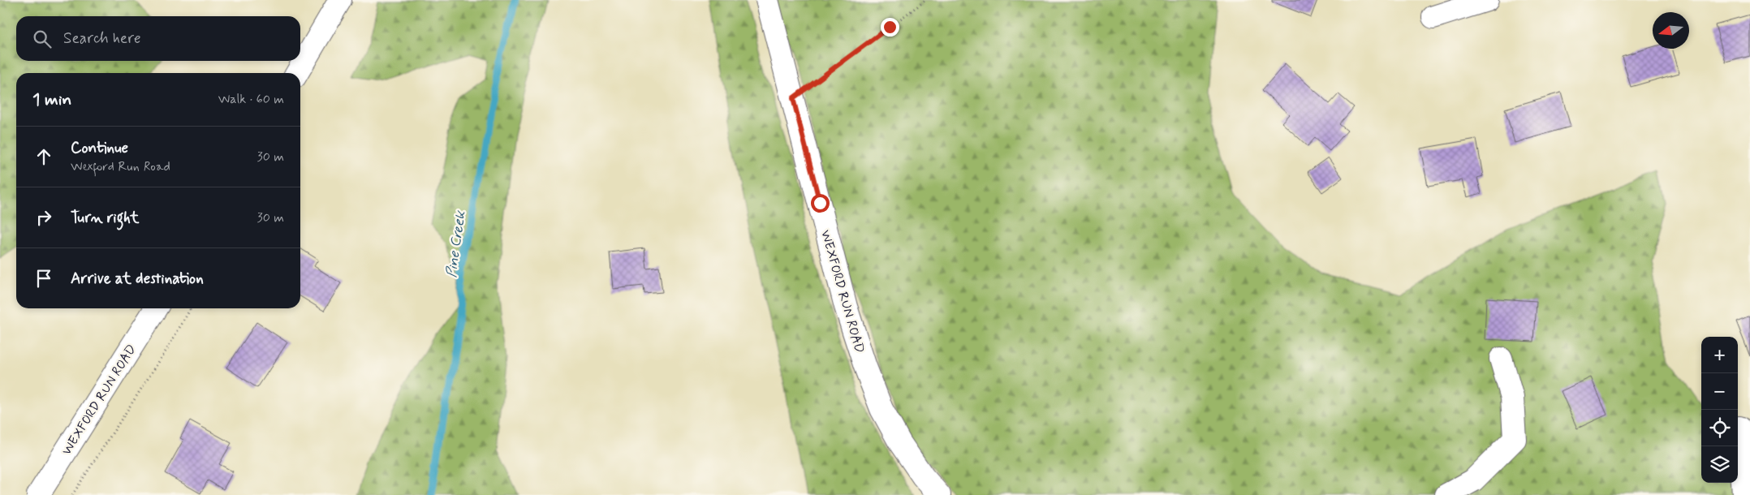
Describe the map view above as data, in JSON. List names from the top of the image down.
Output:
{
  "streets": {
    "street": ["WEXFORD RUN ROAD"]
  },
  "water": ["Pine Creek"],
  "north": "left",
  "page": {
    "search": "Search here",
    "heading": ["1 min", "Walk · 60 m"],
    "list": [
      ["Continue", "Wexford Run Road", "30 m"],
      ["Turn right", "30 m"],
      "Arrive at destination"
    ],
    "map_buttons": ["+", "−"]
  }
}
